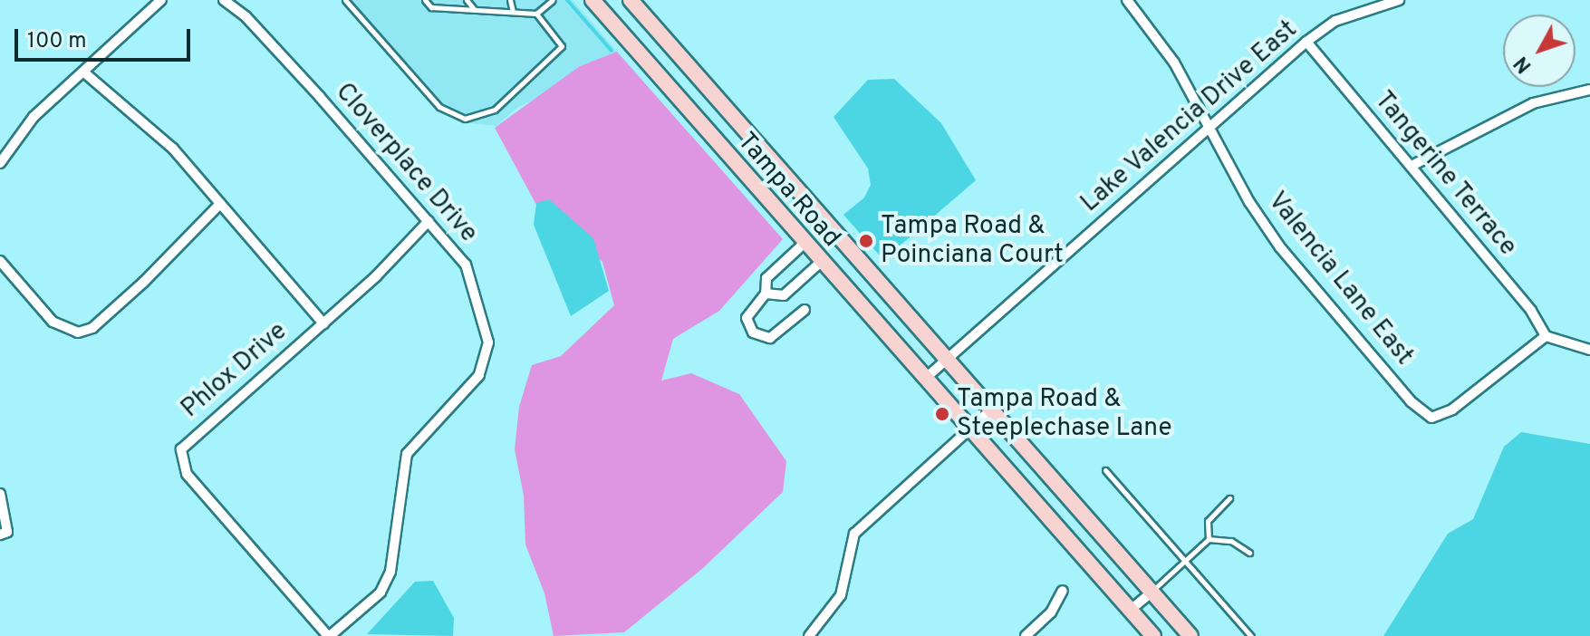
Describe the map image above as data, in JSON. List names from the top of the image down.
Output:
{
  "streets": {
    "main road": ["Tampa Road"],
    "street": [
      "Lake Valencia Drive East",
      "Cloverplace Drive",
      "Tangerine Terrace",
      "Valencia Lane East",
      "Phlox Drive"
    ]
  },
  "crossings": [
    ["Lake Valencia Drive East", "Tangerine Terrace"],
    ["Lake Valencia Drive East", "Tampa Road"],
    ["Lake Valencia Drive East", "Valencia Lane East"],
    ["Cloverplace Drive", "Phlox Drive"],
    ["Tangerine Terrace", "Valencia Lane East"]
  ],
  "places": ["Tampa Road & Poinciana Court", "Tampa Road & Steeplechase Lane"],
  "scale_bar": "100 m",
  "north": "bottom left"
}
